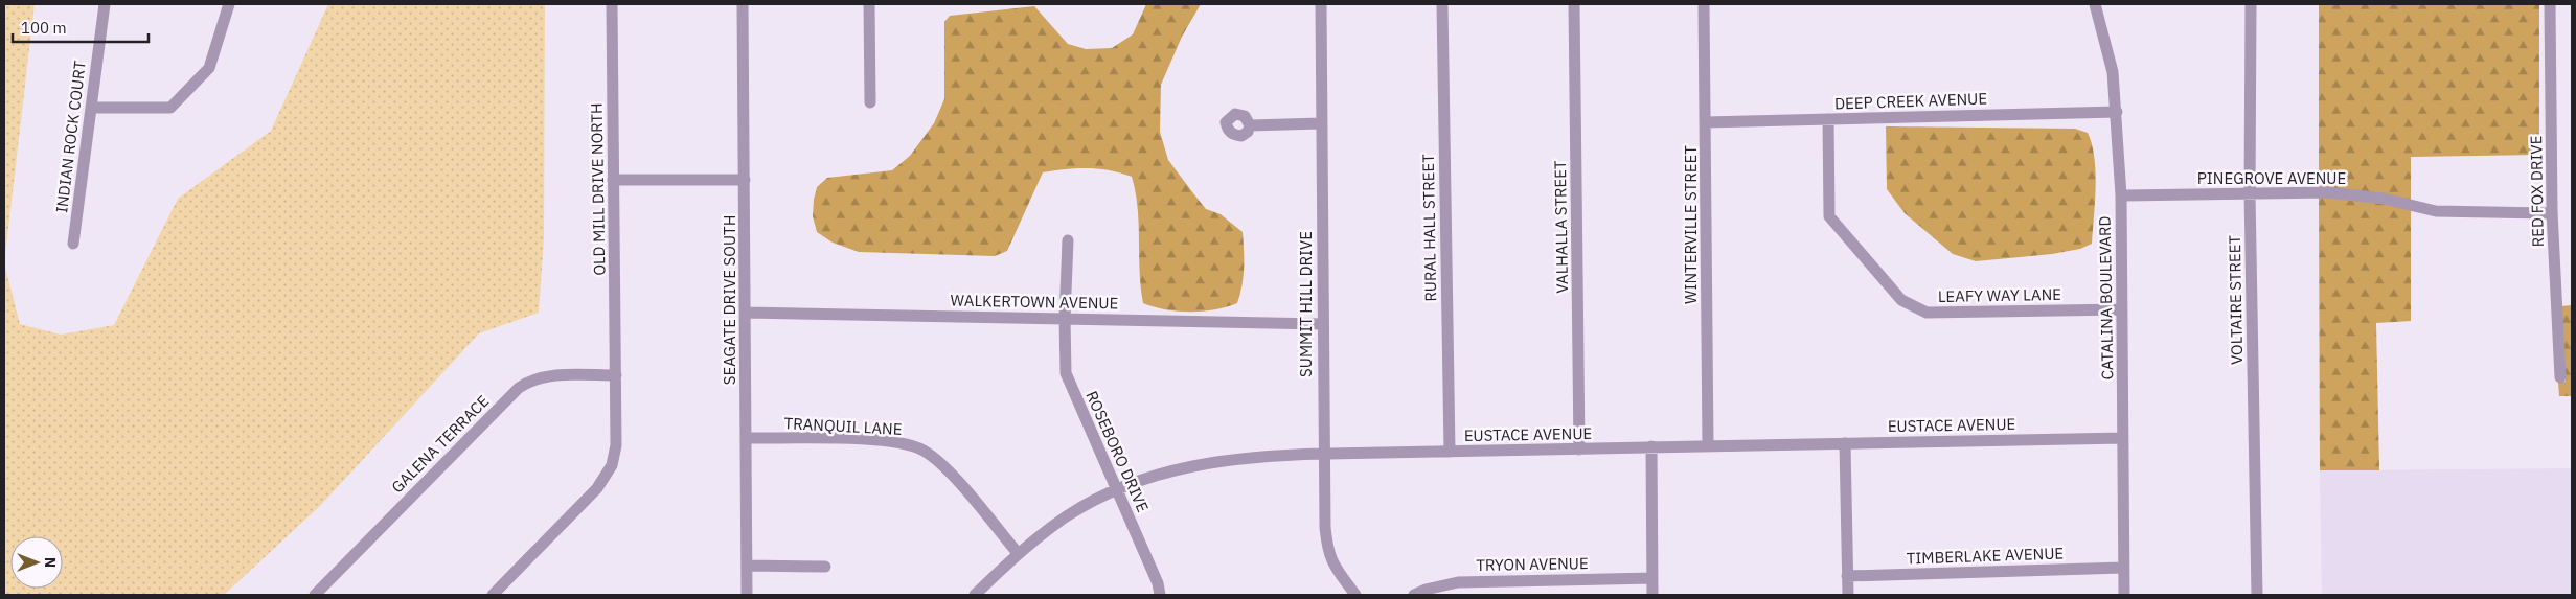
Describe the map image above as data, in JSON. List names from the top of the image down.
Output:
{
  "streets": {
    "street": [
      "DEEP CREEK AVENUE",
      "INDIAN ROCK COURT",
      "PINEGROVE AVENUE",
      "OLD MILL DRIVE NORTH",
      "RED FOX DRIVE",
      "WINTERVILLE STREET",
      "VALHALLA STREET",
      "RURAL HALL STREET",
      "LEAFY WAY LANE",
      "CATALINA BOULEVARD",
      "SEAGATE DRIVE SOUTH",
      "VOLTAIRE STREET",
      "WALKERTOWN AVENUE",
      "SUMMIT HILL DRIVE",
      "EUSTACE AVENUE",
      "TRANQUIL LANE",
      "GALENA TERRACE",
      "ROSEBORO DRIVE",
      "TIMBERLAKE AVENUE",
      "TRYON AVENUE"
    ]
  },
  "crossings": [
    ["DEEP CREEK AVENUE", "WINTERVILLE STREET"],
    ["DEEP CREEK AVENUE", "LEAFY WAY LANE"],
    ["DEEP CREEK AVENUE", "CATALINA BOULEVARD"],
    ["PINEGROVE AVENUE", "CATALINA BOULEVARD"],
    ["PINEGROVE AVENUE", "VOLTAIRE STREET"],
    ["OLD MILL DRIVE NORTH", "GALENA TERRACE"],
    ["WINTERVILLE STREET", "EUSTACE AVENUE"],
    ["VALHALLA STREET", "EUSTACE AVENUE"],
    ["RURAL HALL STREET", "EUSTACE AVENUE"],
    ["LEAFY WAY LANE", "CATALINA BOULEVARD"],
    ["CATALINA BOULEVARD", "EUSTACE AVENUE"],
    ["CATALINA BOULEVARD", "TIMBERLAKE AVENUE"],
    ["SEAGATE DRIVE SOUTH", "WALKERTOWN AVENUE"],
    ["SEAGATE DRIVE SOUTH", "TRANQUIL LANE"],
    ["WALKERTOWN AVENUE", "SUMMIT HILL DRIVE"],
    ["WALKERTOWN AVENUE", "ROSEBORO DRIVE"],
    ["SUMMIT HILL DRIVE", "EUSTACE AVENUE"],
    ["EUSTACE AVENUE", "TRANQUIL LANE"],
    ["EUSTACE AVENUE", "ROSEBORO DRIVE"]
  ],
  "scale_bar": "100 m",
  "north": "right"
}
